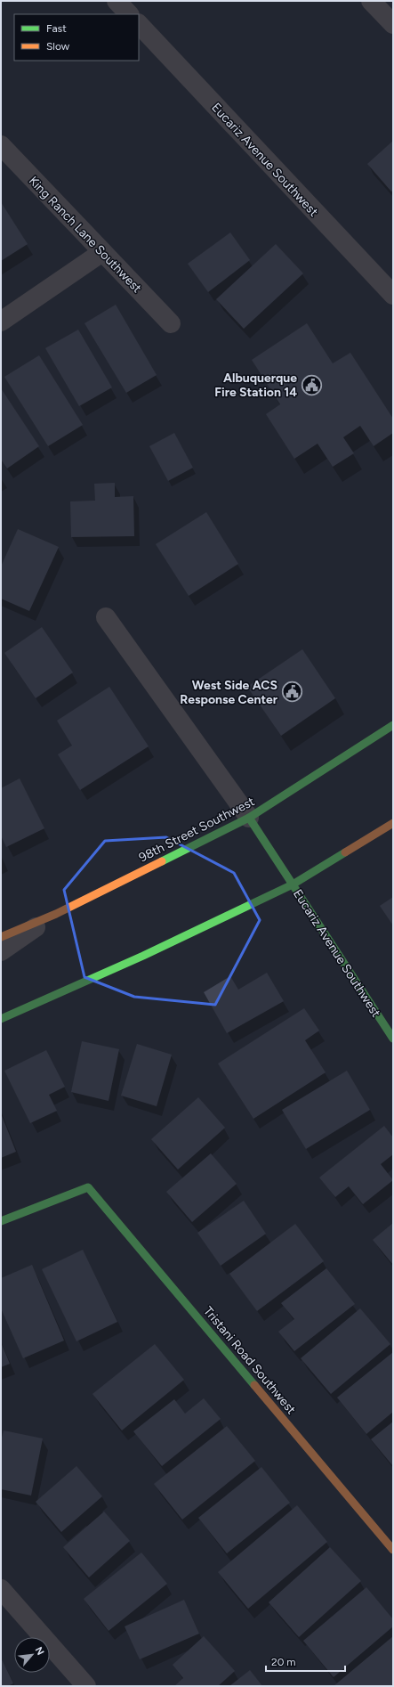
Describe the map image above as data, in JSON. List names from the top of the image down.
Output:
{
  "streets": {
    "main road": ["Eucariz Avenue Southwest", "98th Street Southwest", "Tristani Road Southwest"],
    "street": ["King Ranch Lane Southwest"]
  },
  "crossings": [
    ["Eucariz Avenue Southwest", "98th Street Southwest"]
  ],
  "places": {
    "public building": ["Albuquerque Fire Station 14", "West Side ACS Response Center"]
  },
  "legend": ["Fast", "Slow"],
  "scale_bar": "20 m",
  "north": "top right"
}
